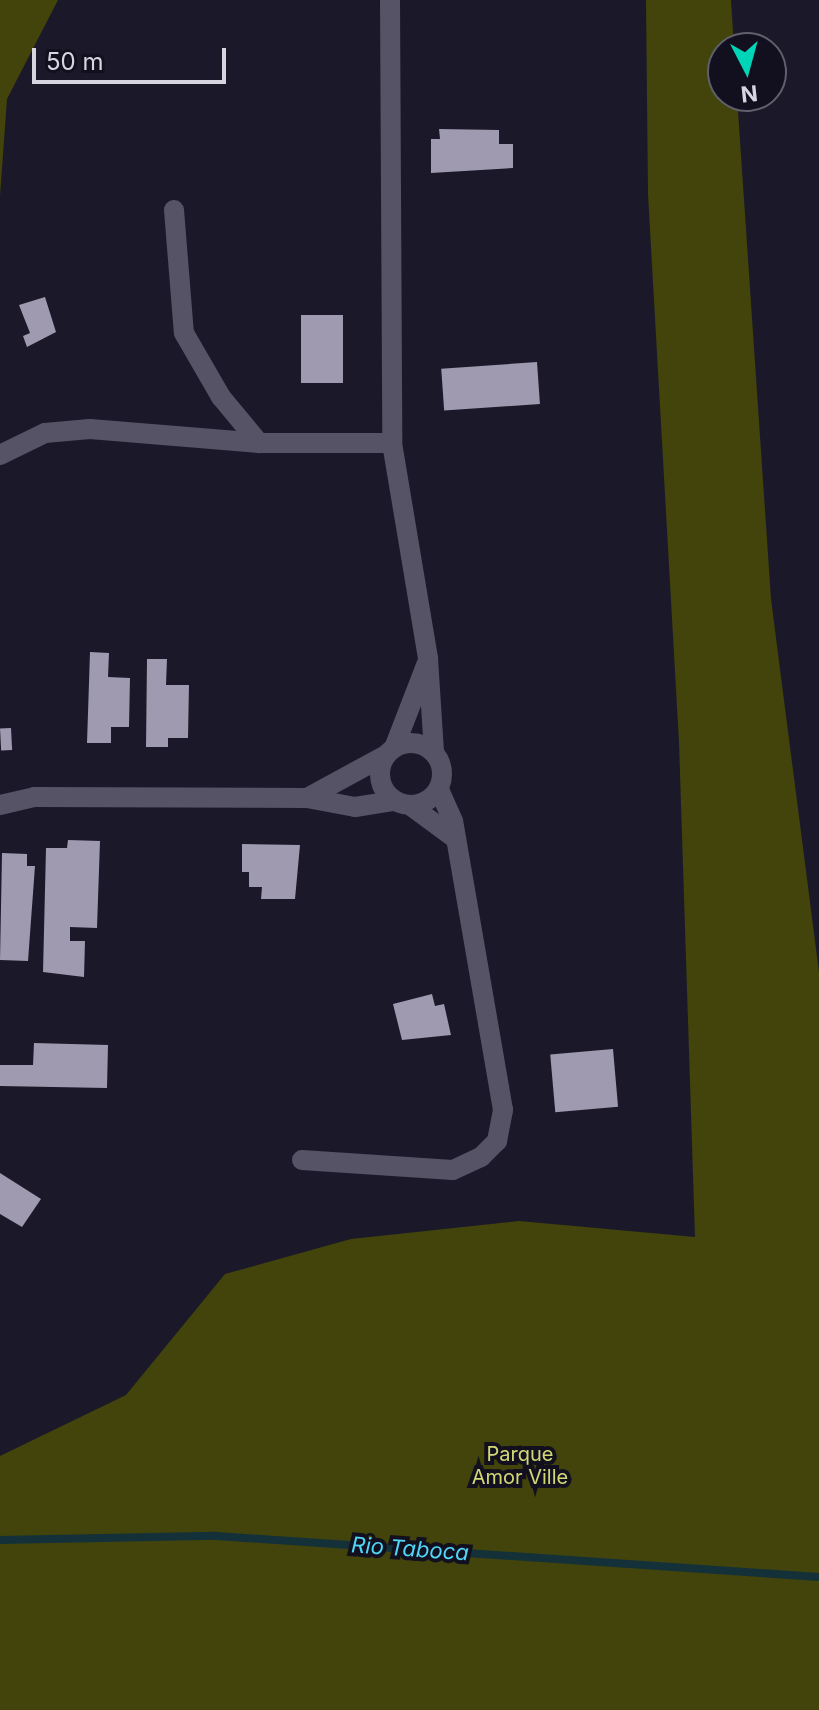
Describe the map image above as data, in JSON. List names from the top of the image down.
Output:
{
  "water": ["Rio Taboca"],
  "parks": ["Parque Amor Ville"],
  "scale_bar": "50 m",
  "north": "bottom"
}
